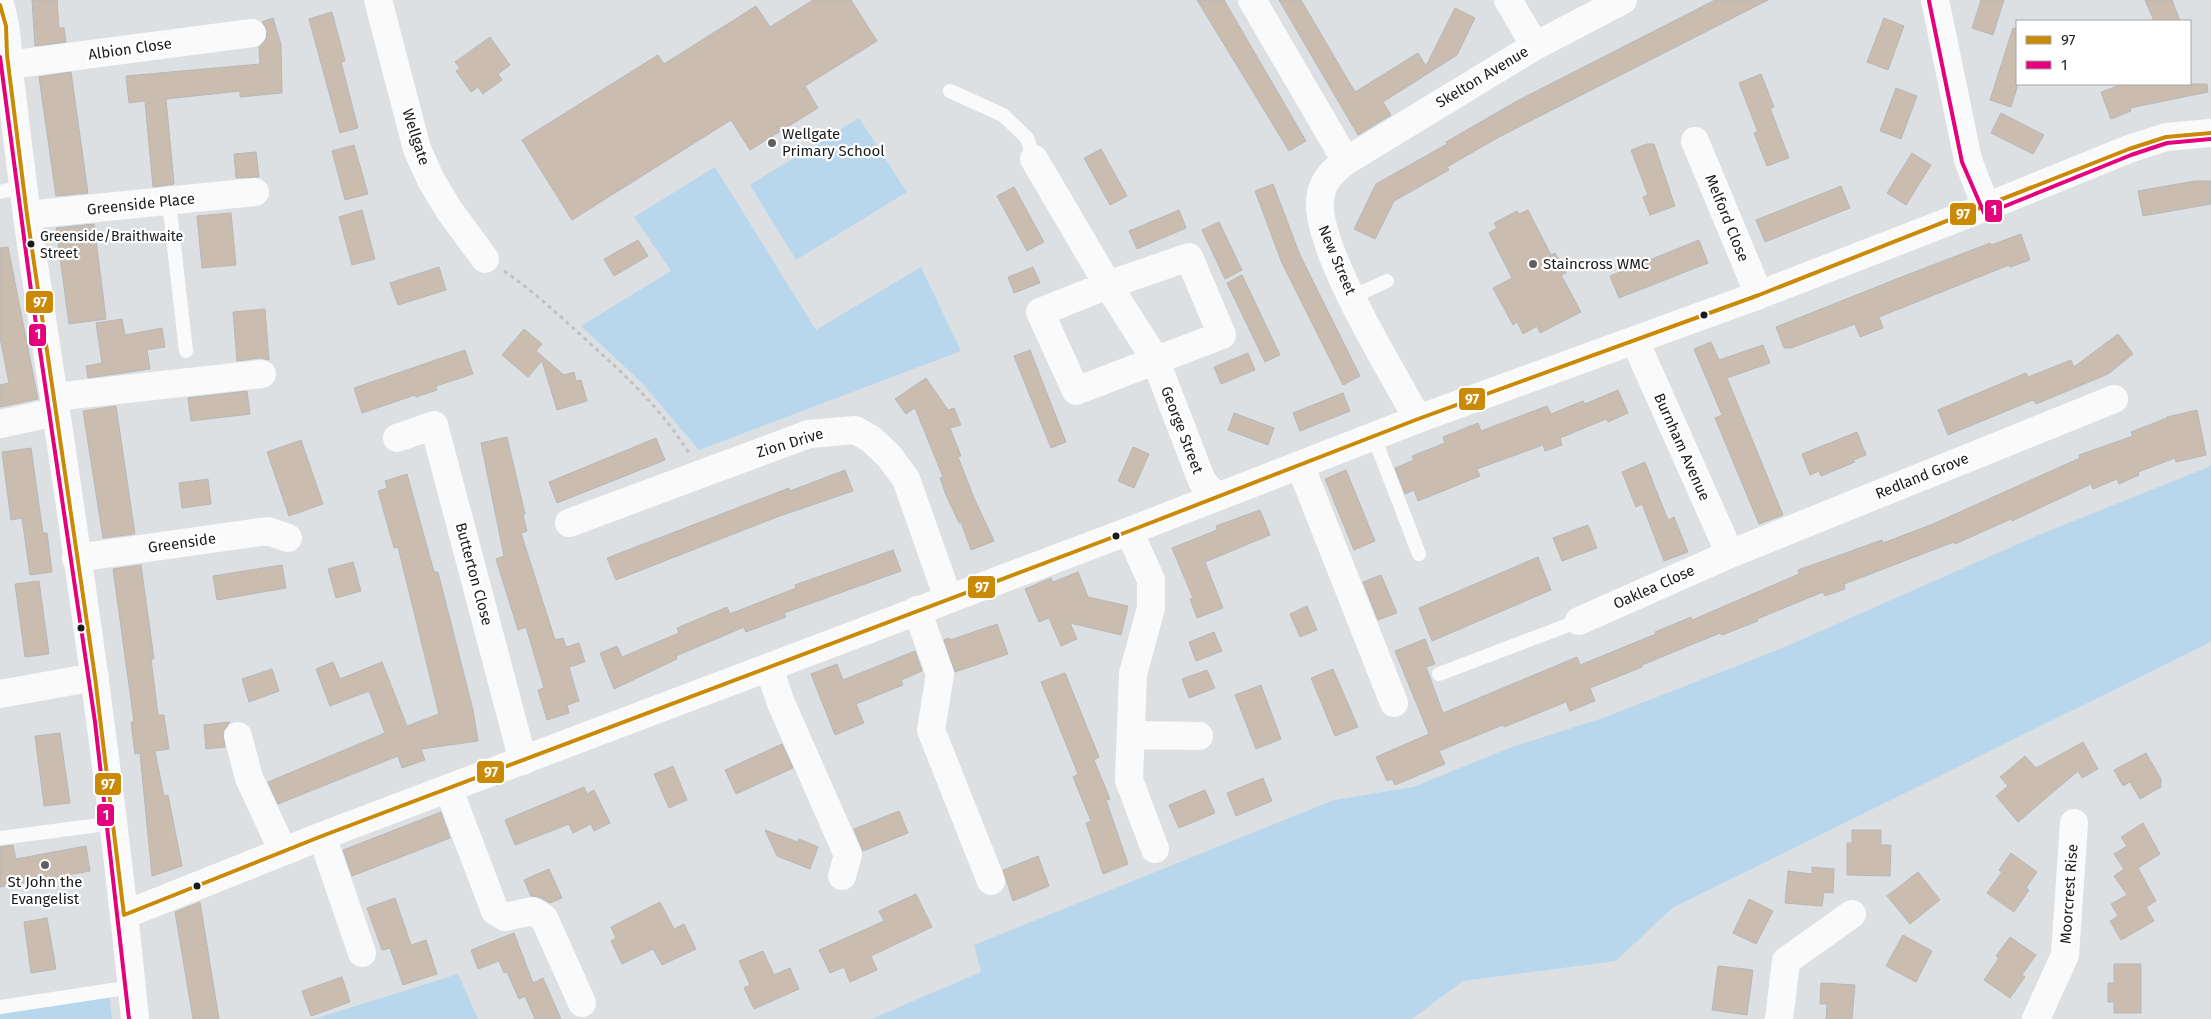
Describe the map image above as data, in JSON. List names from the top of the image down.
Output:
{
  "streets": {
    "street": [
      "Albion Close",
      "Skelton Avenue",
      "Wellgate",
      "Greenside Place",
      "Melford Close",
      "New Street",
      "George Street",
      "Zion Drive",
      "Burnham Avenue",
      "Redland Grove",
      "Greenside",
      "Butterton Close",
      "Oaklea Close",
      "Moorcrest Rise"
    ]
  },
  "crossings": [
    ["Skelton Avenue", "New Street"],
    ["Burnham Avenue", "Redland Grove"],
    ["Burnham Avenue", "Oaklea Close"],
    ["Redland Grove", "Oaklea Close"]
  ],
  "places": [
    "Wellgate Primary School",
    "Greenside/Braithwaite Street",
    "Staincross WMC",
    "St John the Evangelist"
  ],
  "lines": ["transit line 1", "transit line 97"],
  "legend": ["97", "1"]
}
